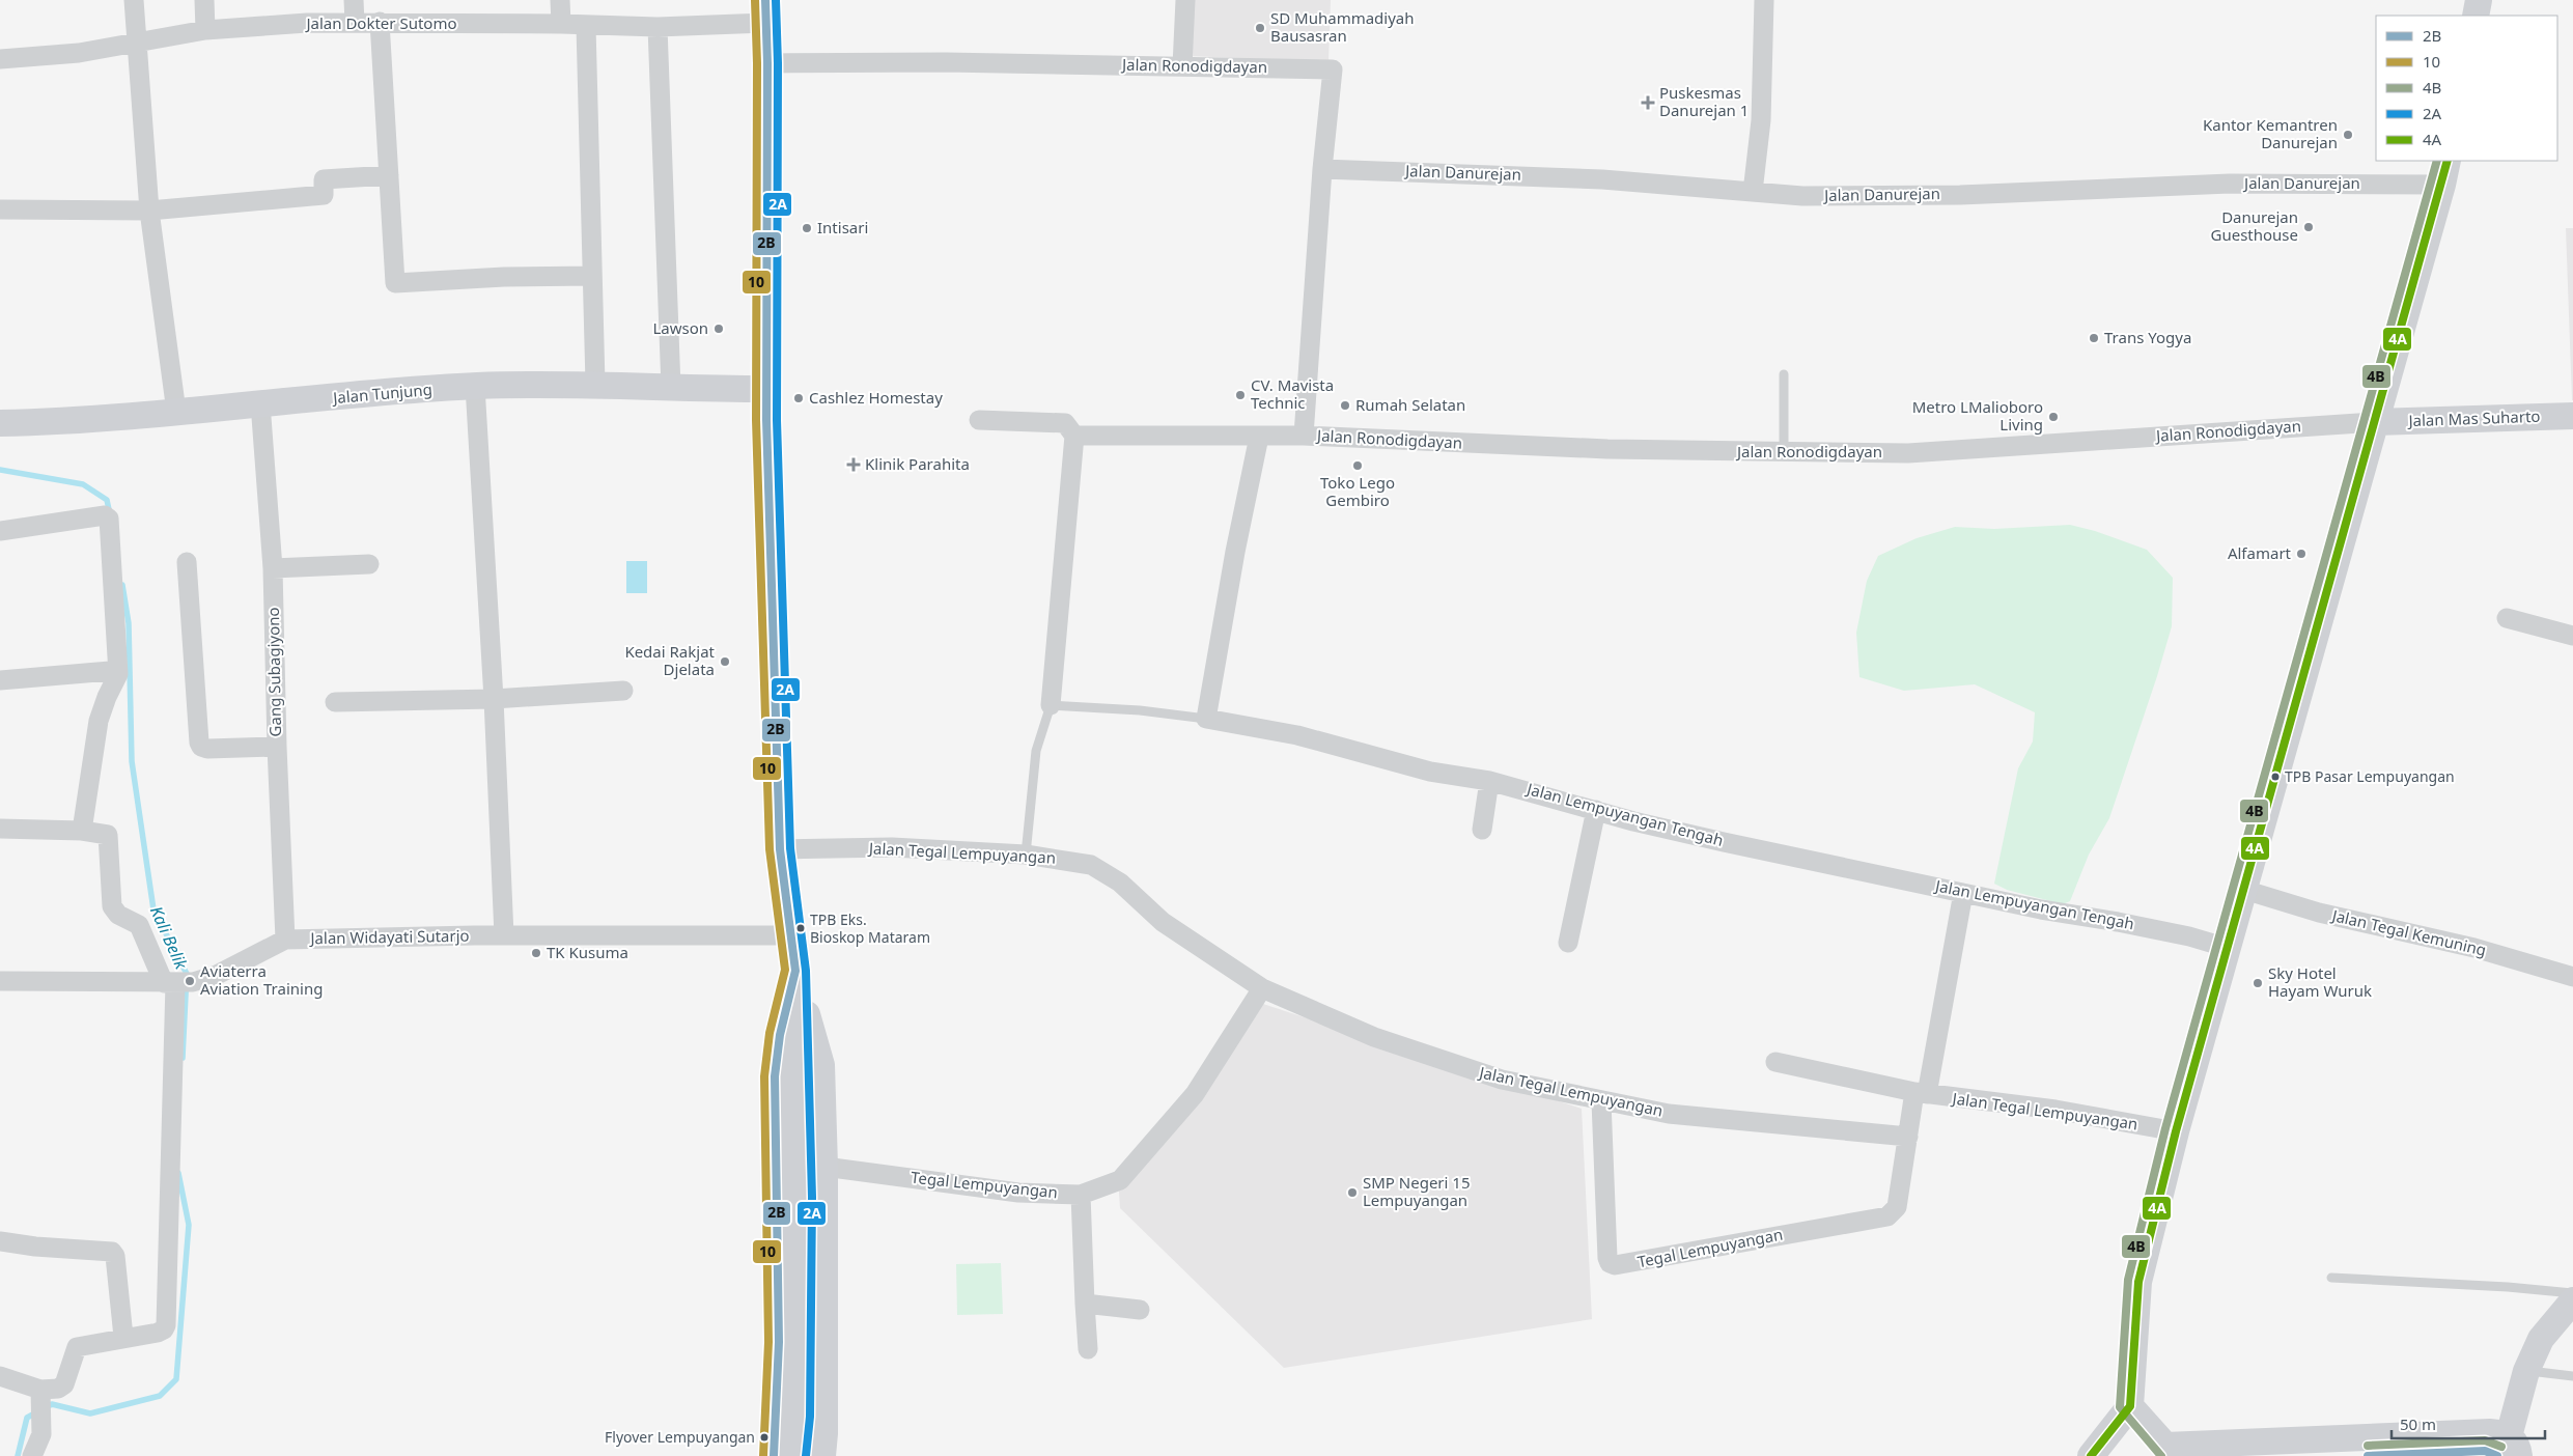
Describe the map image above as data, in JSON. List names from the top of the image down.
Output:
{
  "streets": {
    "street": [
      "Jalan Dokter Sutomo",
      "Jalan Ronodigdayan",
      "Jalan Danurejan",
      "Jalan Tunjung",
      "Jalan Mas Suharto",
      "Gang Subagiyono",
      "Jalan Lempuyangan Tengah",
      "Jalan Tegal Lempuyangan",
      "Jalan Tegal Kemuning",
      "Jalan Widayati Sutarjo",
      "Tegal Lempuyangan"
    ]
  },
  "crossings": [
    ["Jalan Dokter Sutomo", "Jalan Ronodigdayan"],
    ["Jalan Dokter Sutomo", "Jalan Tunjung"],
    ["Jalan Dokter Sutomo", "Jalan Tegal Lempuyangan"],
    ["Jalan Dokter Sutomo", "Jalan Widayati Sutarjo"],
    ["Jalan Dokter Sutomo", "Tegal Lempuyangan"],
    ["Jalan Ronodigdayan", "Jalan Danurejan"],
    ["Jalan Ronodigdayan", "Jalan Mas Suharto"],
    ["Jalan Tunjung", "Gang Subagiyono"],
    ["Gang Subagiyono", "Jalan Widayati Sutarjo"],
    ["Jalan Tegal Lempuyangan", "Tegal Lempuyangan"]
  ],
  "water": ["Kali Belik"],
  "places": {
    "other": [
      "SD Muhammadiyah Bausasran",
      "Kantor Kemantren Danurejan",
      "Danurejan Guesthouse",
      "Intisari",
      "Lawson",
      "Trans Yogya",
      "CV. Mavista Technic",
      "Cashlez Homestay",
      "Rumah Selatan",
      "Metro LMalioboro Living",
      "Toko Lego Gembiro",
      "Alfamart",
      "Kedai Rakjat Djelata",
      "TPB Pasar Lempuyangan",
      "TPB Eks. Bioskop Mataram",
      "TK Kusuma",
      "Aviaterra Aviation Training",
      "Sky Hotel Hayam Wuruk",
      "SMP Negeri 15 Lempuyangan",
      "Flyover Lempuyangan"
    ],
    "health": ["Puskesmas Danurejan 1", "Klinik Parahita"]
  },
  "lines": [
    "transit line 2B",
    "transit line 10",
    "transit line 2A",
    "transit line 4B",
    "transit line 4A"
  ],
  "legend": [
    "2B",
    "10",
    "4B",
    "2A",
    "4A"
  ],
  "scale_bar": "50 m"
}
